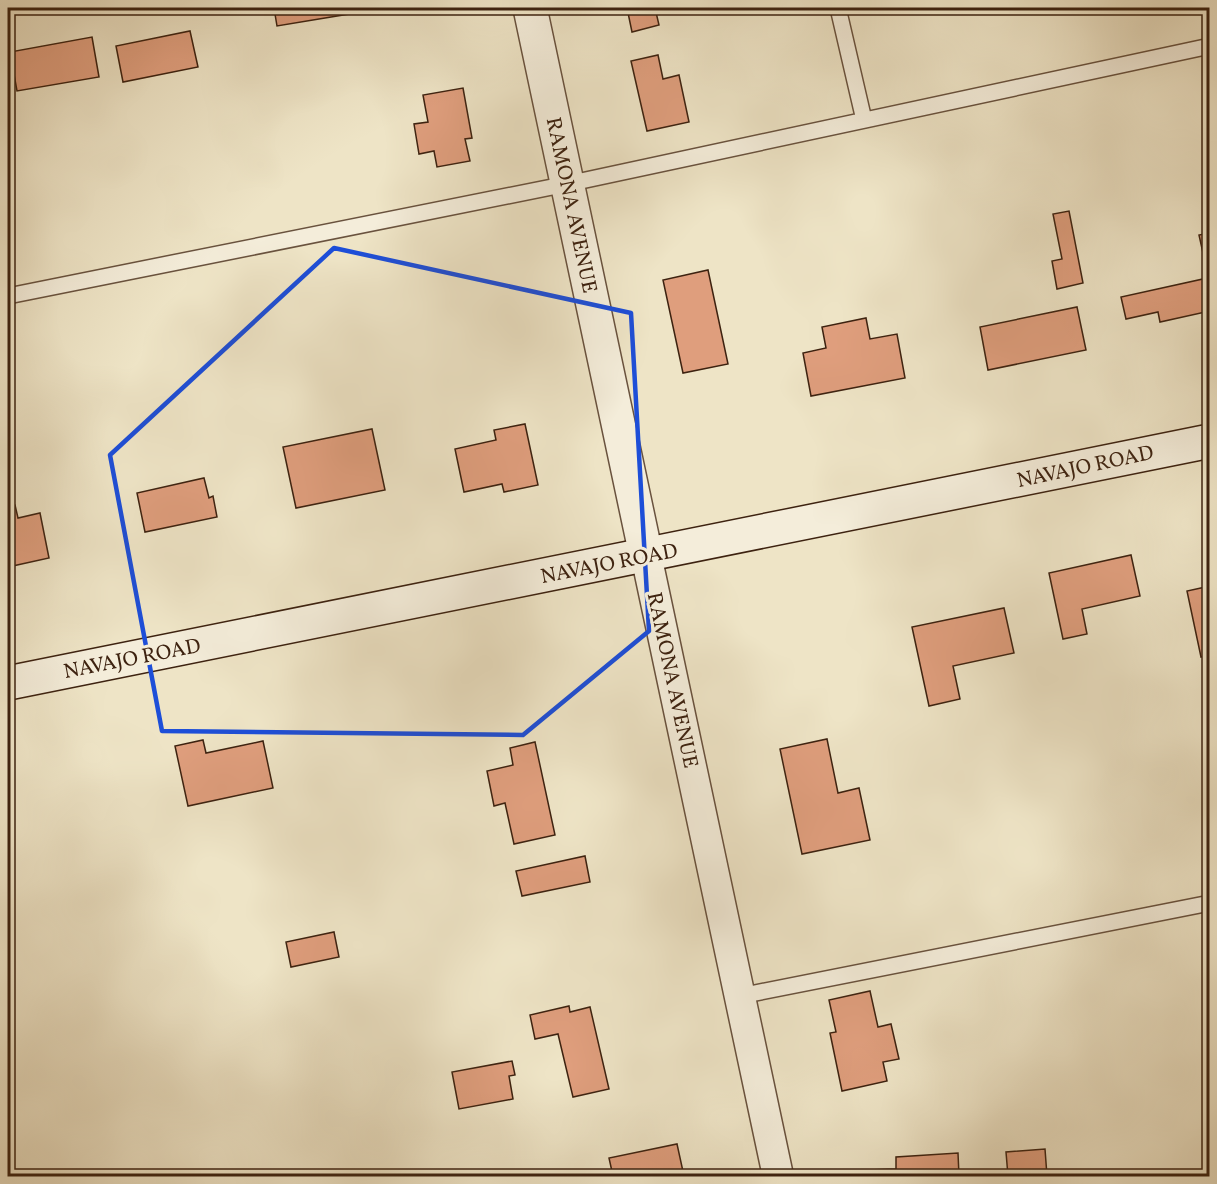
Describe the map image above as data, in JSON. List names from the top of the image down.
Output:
{
  "streets": {
    "main road": ["RAMONA AVENUE", "NAVAJO ROAD"]
  },
  "crossings": [
    ["RAMONA AVENUE", "NAVAJO ROAD"]
  ]
}
